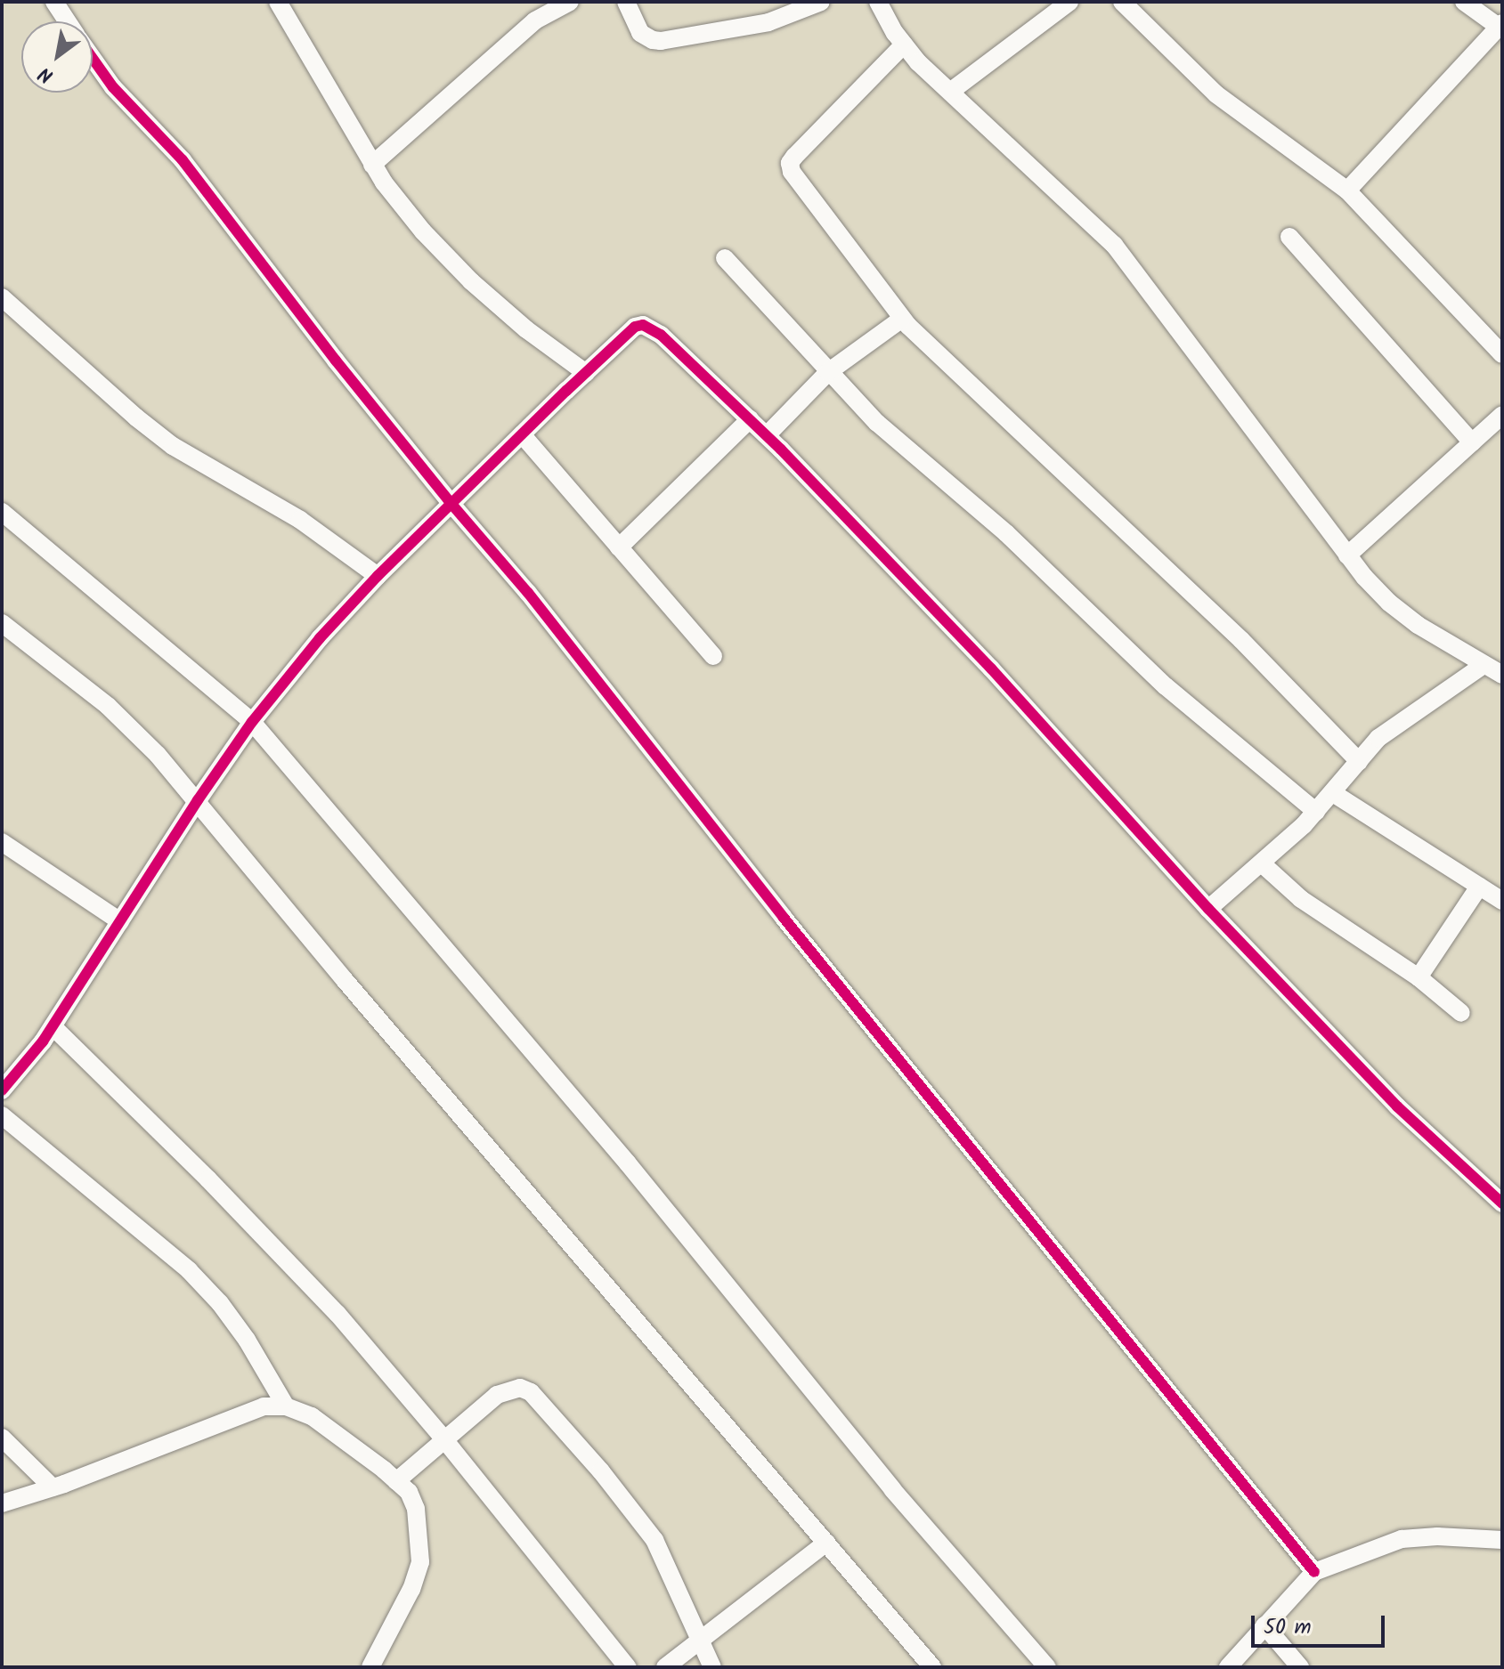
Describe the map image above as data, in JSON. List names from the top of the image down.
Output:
{
  "scale_bar": "50 m",
  "north": "bottom left"
}
